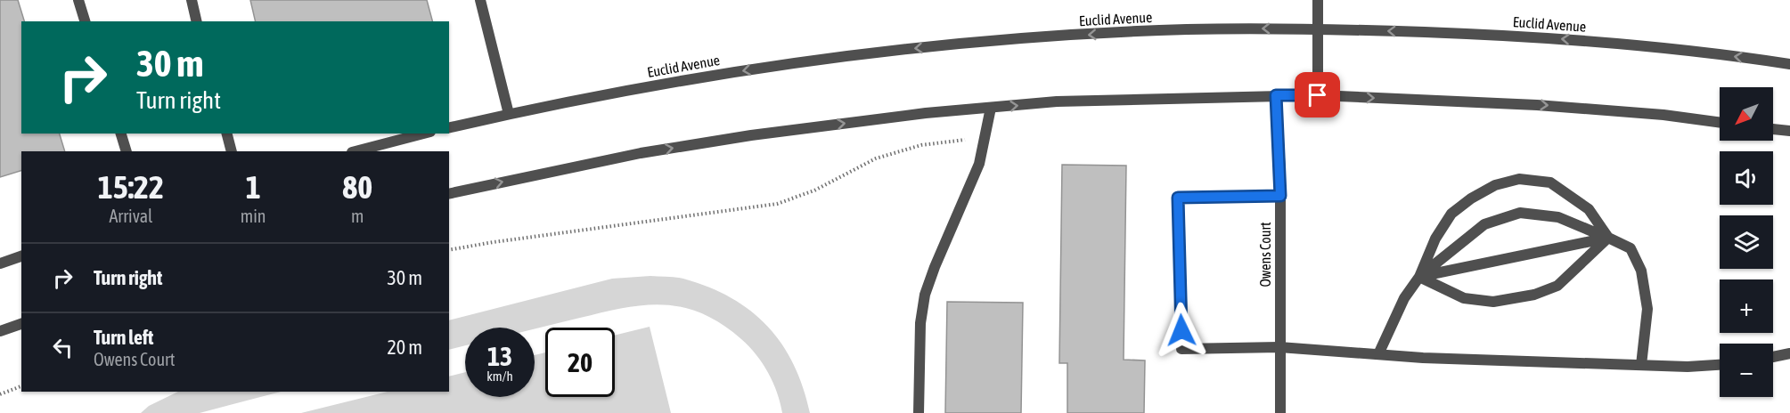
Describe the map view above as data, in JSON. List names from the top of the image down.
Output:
{
  "streets": {
    "street": ["Euclid Avenue", "Owens Court"]
  },
  "north": "bottom left",
  "page": {
    "turn": ["30 m", "Turn right"],
    "map_buttons": ["+", "−"],
    "eta": [
      "15:22",
      "Arrival",
      "1",
      "min",
      "80",
      "m"
    ],
    "list": [
      {
        "name": "Turn right",
        "value": "30 m"
      },
      {
        "name": "Turn left",
        "note": "Owens Court",
        "value": "20 m"
      }
    ],
    "speed": "13 km/h",
    "limit": "20"
  }
}
